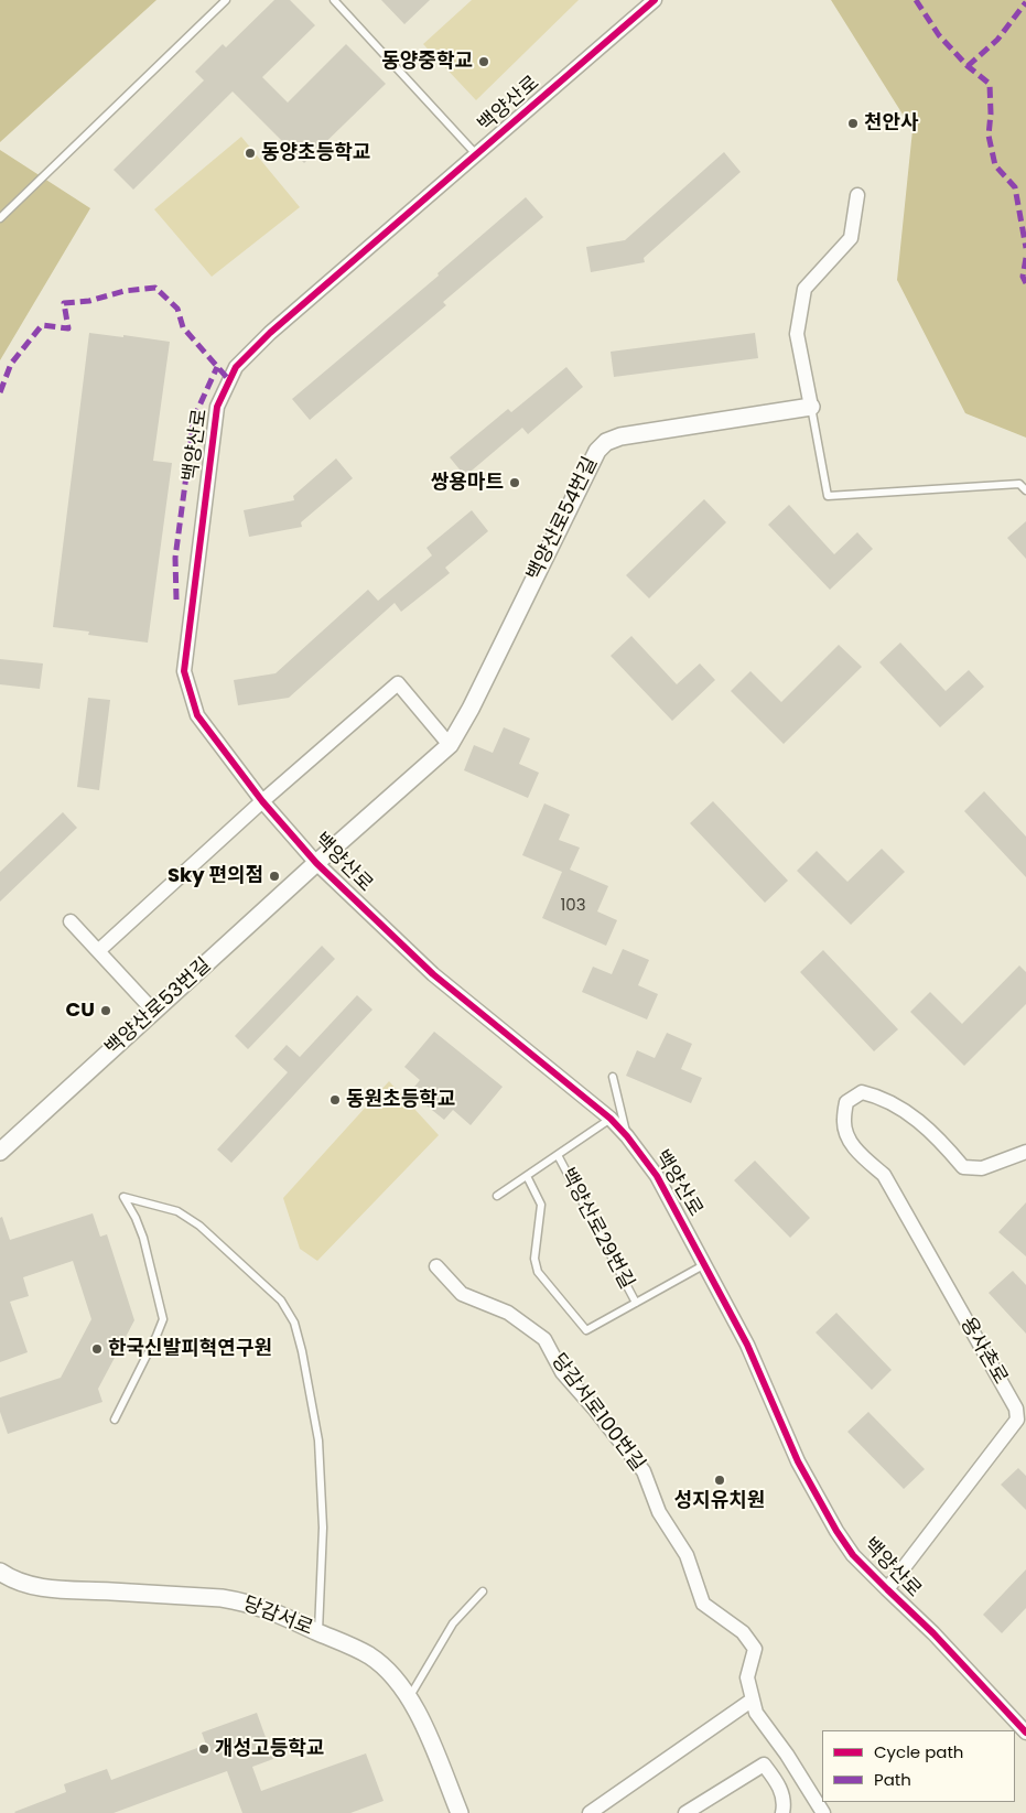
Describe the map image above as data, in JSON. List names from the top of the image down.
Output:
{
  "streets": {
    "street": [
      "백양산로",
      "백양산로54번길",
      "백양산로53번길",
      "용사촌로",
      "당감서로100번길",
      "당감서로"
    ],
    "lane": ["백양산로29번길"]
  },
  "crossings": [
    ["백양산로", "백양산로54번길"],
    ["백양산로", "백양산로53번길"],
    ["백양산로", "백양산로29번길"],
    ["백양산로", "용사촌로"],
    ["백양산로54번길", "백양산로53번길"]
  ],
  "places": [
    "동양중학교",
    "천안사",
    "동양초등학교",
    "쌍용마트",
    "Sky 편의점",
    "CU",
    "동원초등학교",
    "한국신발피혁연구원",
    "성지유치원",
    "개성고등학교"
  ],
  "house_numbers": ["103"],
  "legend": ["Cycle path", "Path"]
}
